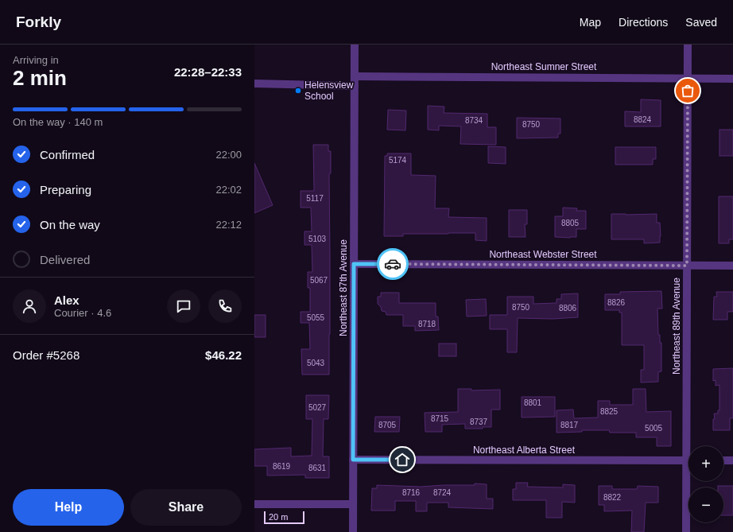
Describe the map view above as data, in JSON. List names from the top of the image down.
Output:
{
  "streets": {
    "street": [
      "Northeast Sumner Street",
      "Northeast Webster Street",
      "Northeast 87th Avenue",
      "Northeast 89th Avenue",
      "Northeast Alberta Street"
    ]
  },
  "crossings": [
    ["Northeast Sumner Street", "Northeast 87th Avenue"],
    ["Northeast Sumner Street", "Northeast 89th Avenue"],
    ["Northeast Webster Street", "Northeast 87th Avenue"],
    ["Northeast Webster Street", "Northeast 89th Avenue"],
    ["Northeast 87th Avenue", "Northeast Alberta Street"]
  ],
  "places": ["Helensview School"],
  "house_numbers": [
    "8824",
    "8734",
    "8750",
    "5174",
    "5117",
    "8805",
    "5103",
    "5067",
    "8826",
    "8750",
    "8806",
    "5055",
    "8718",
    "5043",
    "8801",
    "5027",
    "8825",
    "8715",
    "8737",
    "8705",
    "8817",
    "5005",
    "8619",
    "8631",
    "8716",
    "8724",
    "8822"
  ],
  "scale_bar": "20 m",
  "page": {
    "header": "Forkly",
    "nav": ["Map", "Directions", "Saved"],
    "heading": ["2 min", "Arriving in", "22:28–22:33"],
    "panel": [
      "Alex",
      "Courier · 4.6",
      "Order #5268",
      "$46.22"
    ],
    "bar": "On the way · 140 m",
    "list": [
      ["Confirmed", "22:00"],
      ["Preparing", "22:02"],
      ["On the way", "22:12"],
      "Delivered"
    ],
    "map_buttons": ["+", "−"],
    "buttons": ["Help", "Share"],
    "scale": "20 m"
  }
}
